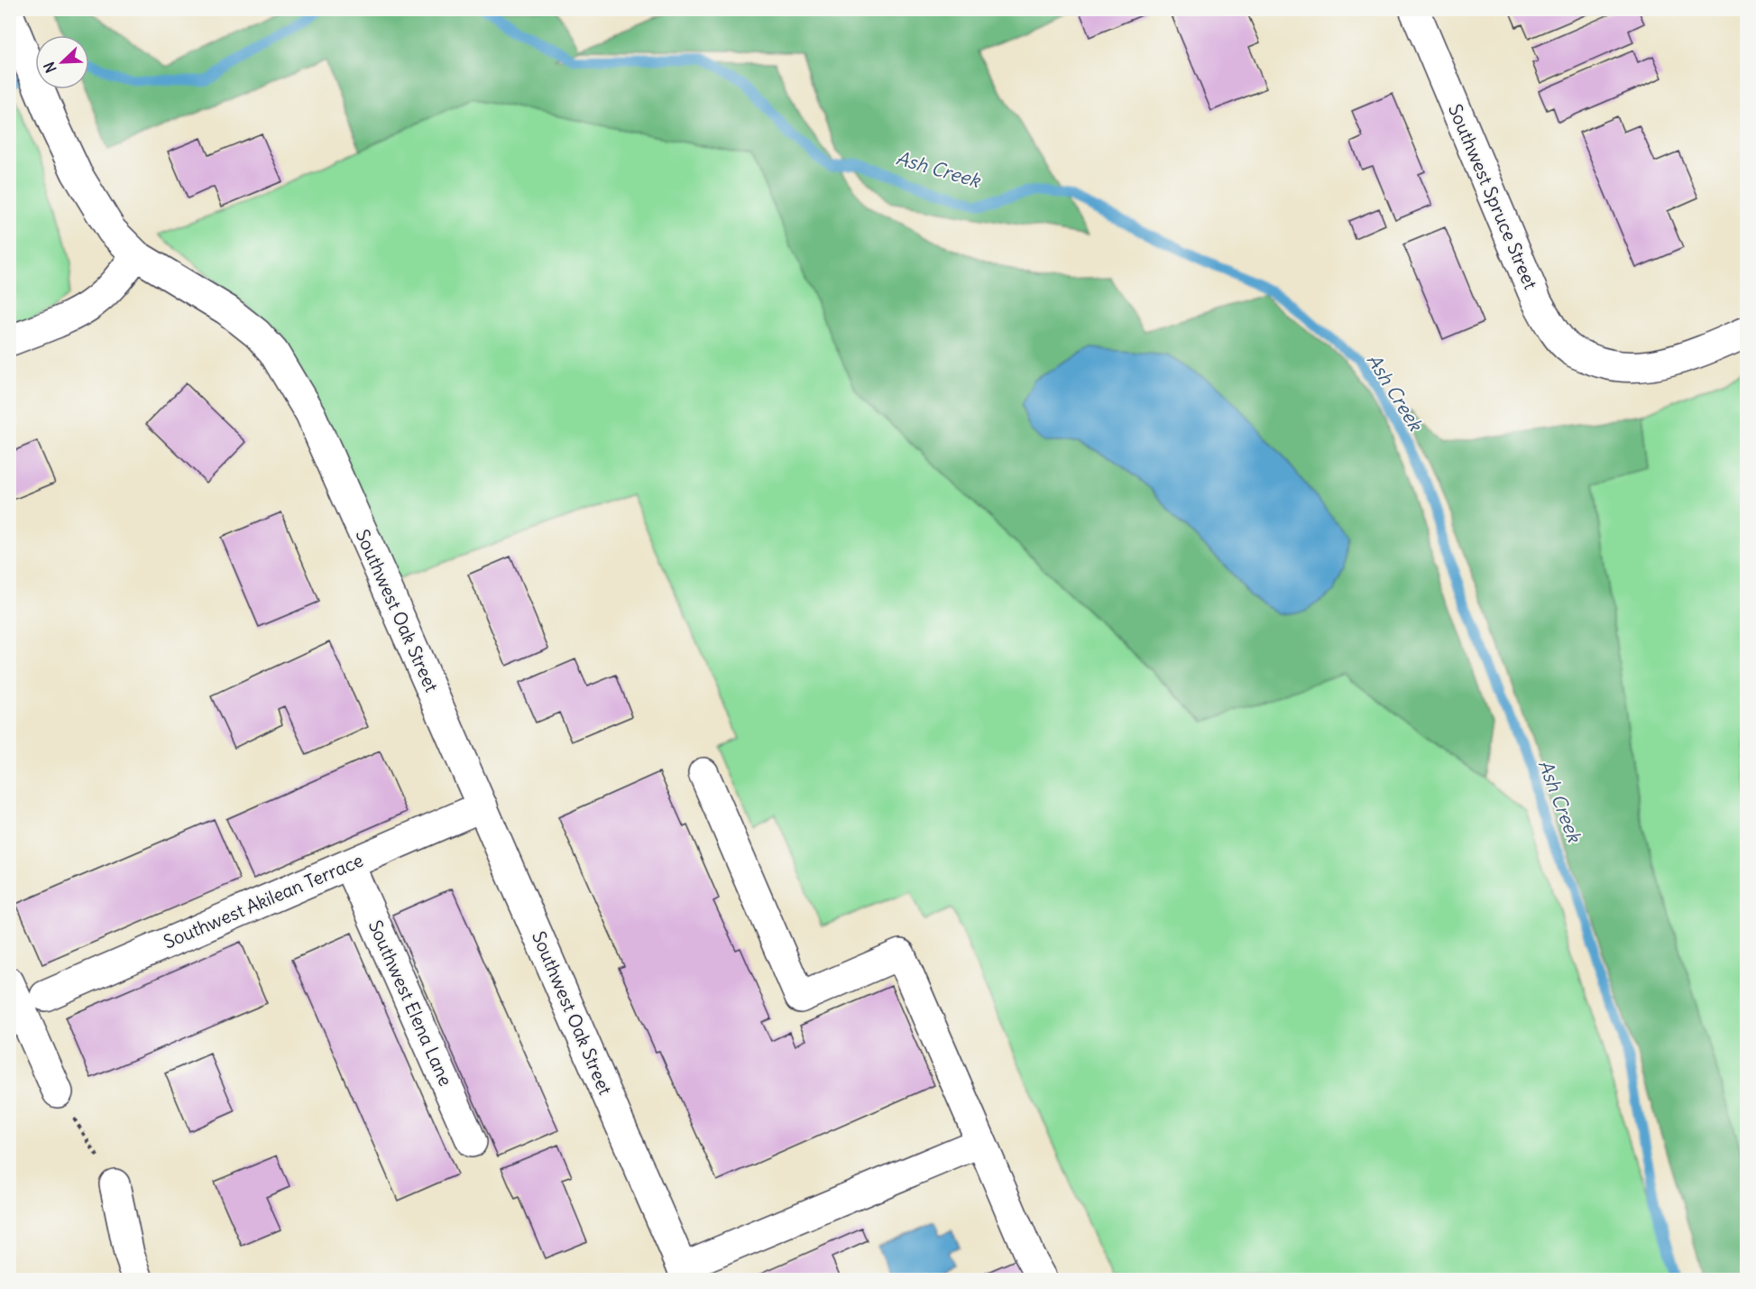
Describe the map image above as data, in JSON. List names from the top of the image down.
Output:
{
  "streets": {
    "street": [
      "Southwest Spruce Street",
      "Southwest Oak Street",
      "Southwest Akilean Terrace",
      "Southwest Elena Lane"
    ]
  },
  "crossings": [
    ["Southwest Oak Street", "Southwest Akilean Terrace"],
    ["Southwest Akilean Terrace", "Southwest Elena Lane"]
  ],
  "water": ["Ash Creek"],
  "north": "bottom left"
}
